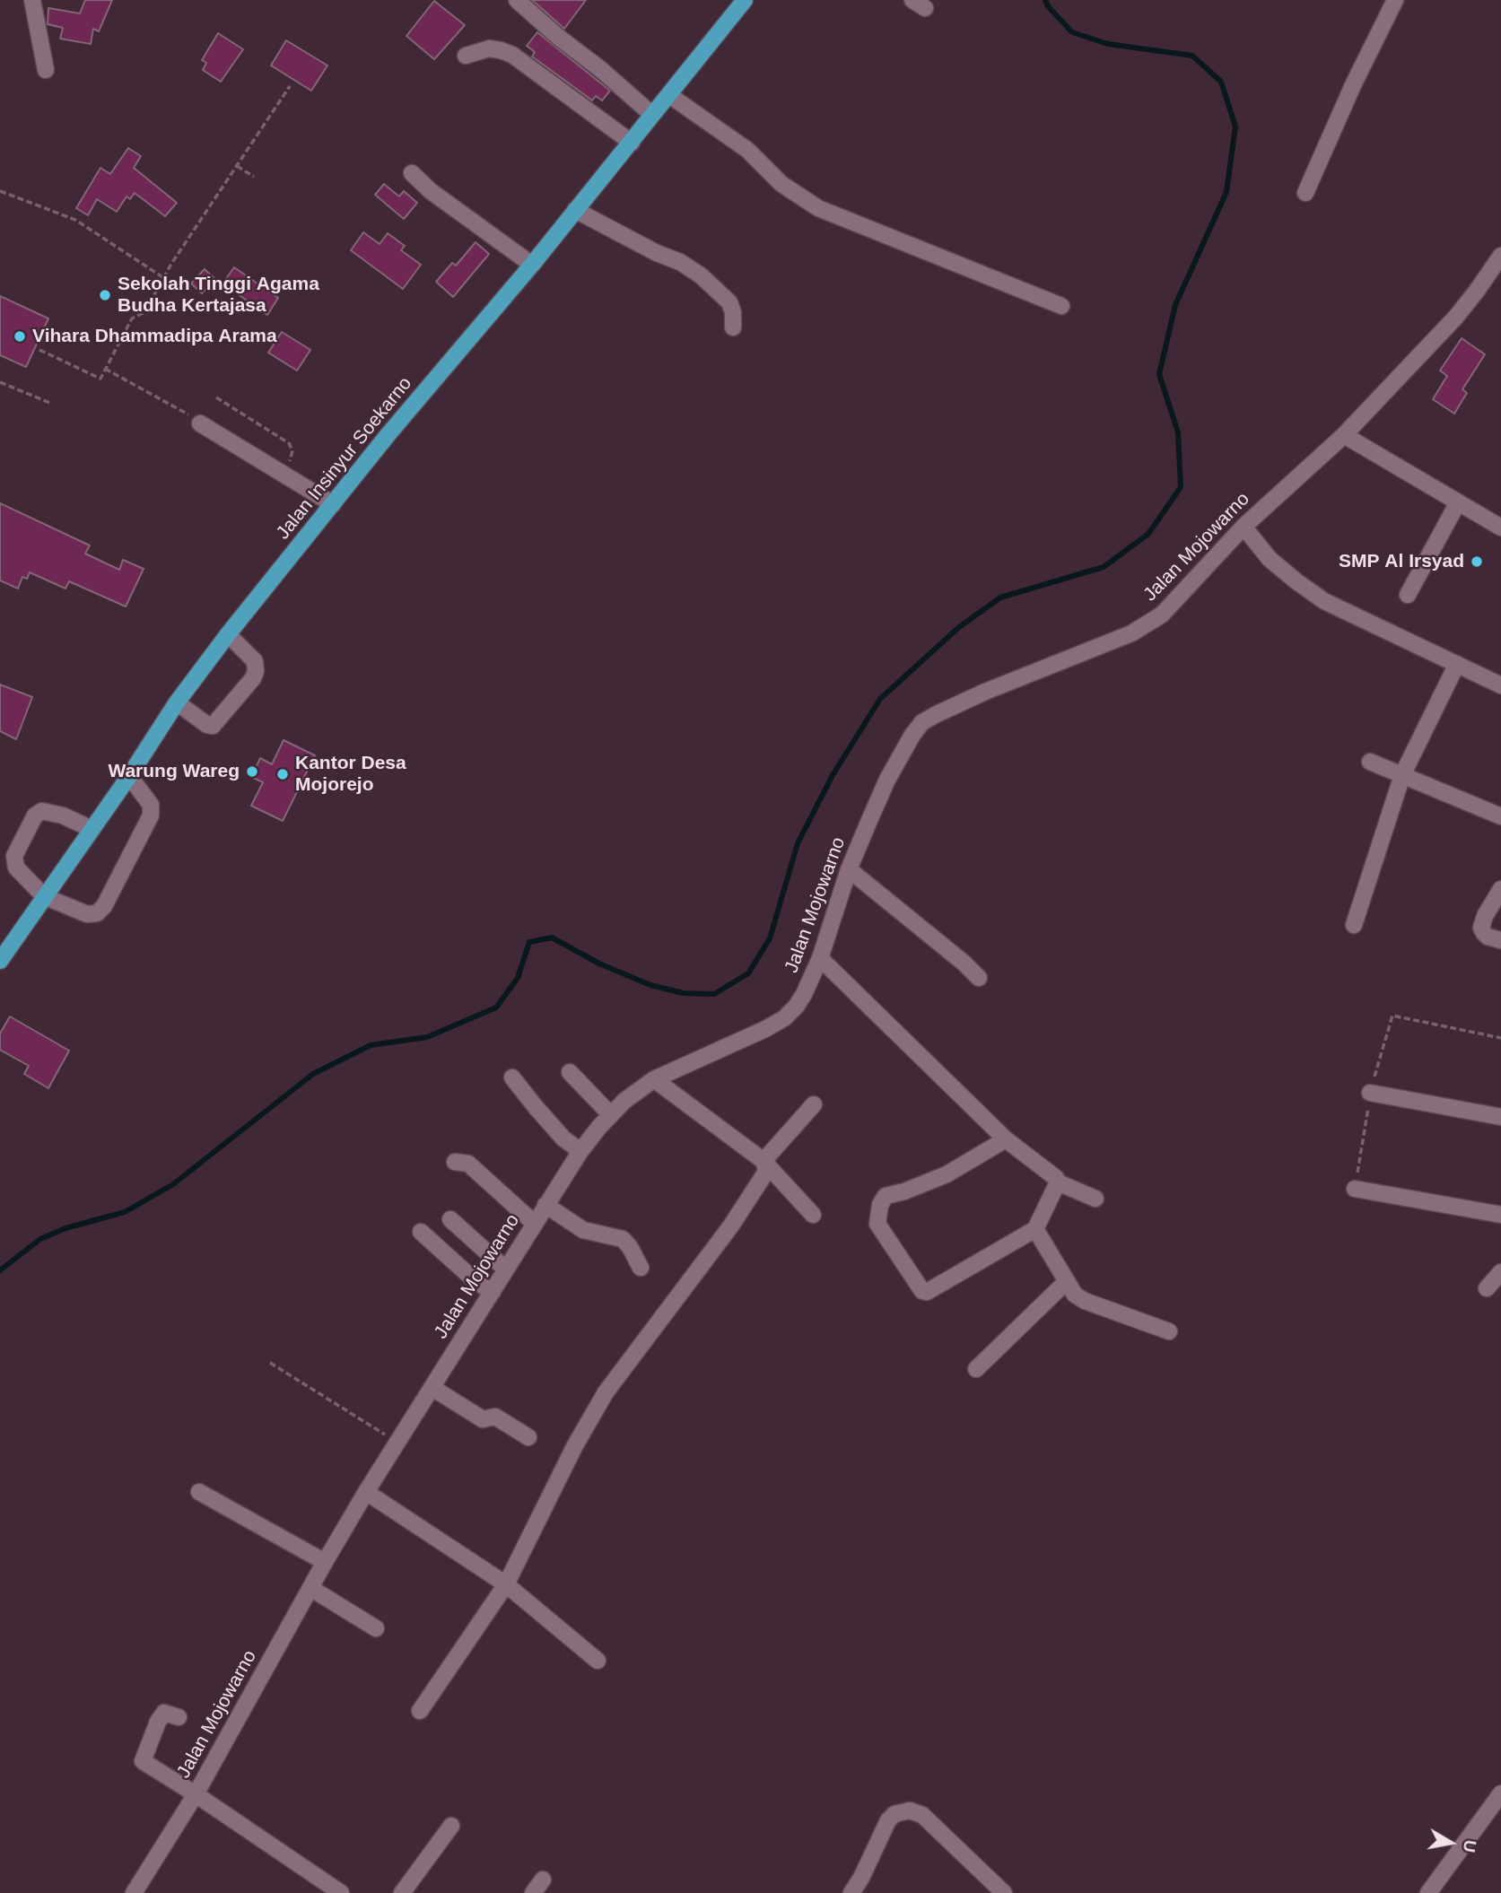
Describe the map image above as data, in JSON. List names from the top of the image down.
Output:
{
  "streets": {
    "main road": ["Jalan Insinyur Soekarno"],
    "street": ["Jalan Mojowarno"]
  },
  "places": [
    "Sekolah Tinggi Agama Budha Kertajasa",
    "Vihara Dhammadipa Arama",
    "SMP Al Irsyad",
    "Warung Wareg",
    "Kantor Desa Mojorejo"
  ],
  "north": "right"
}
